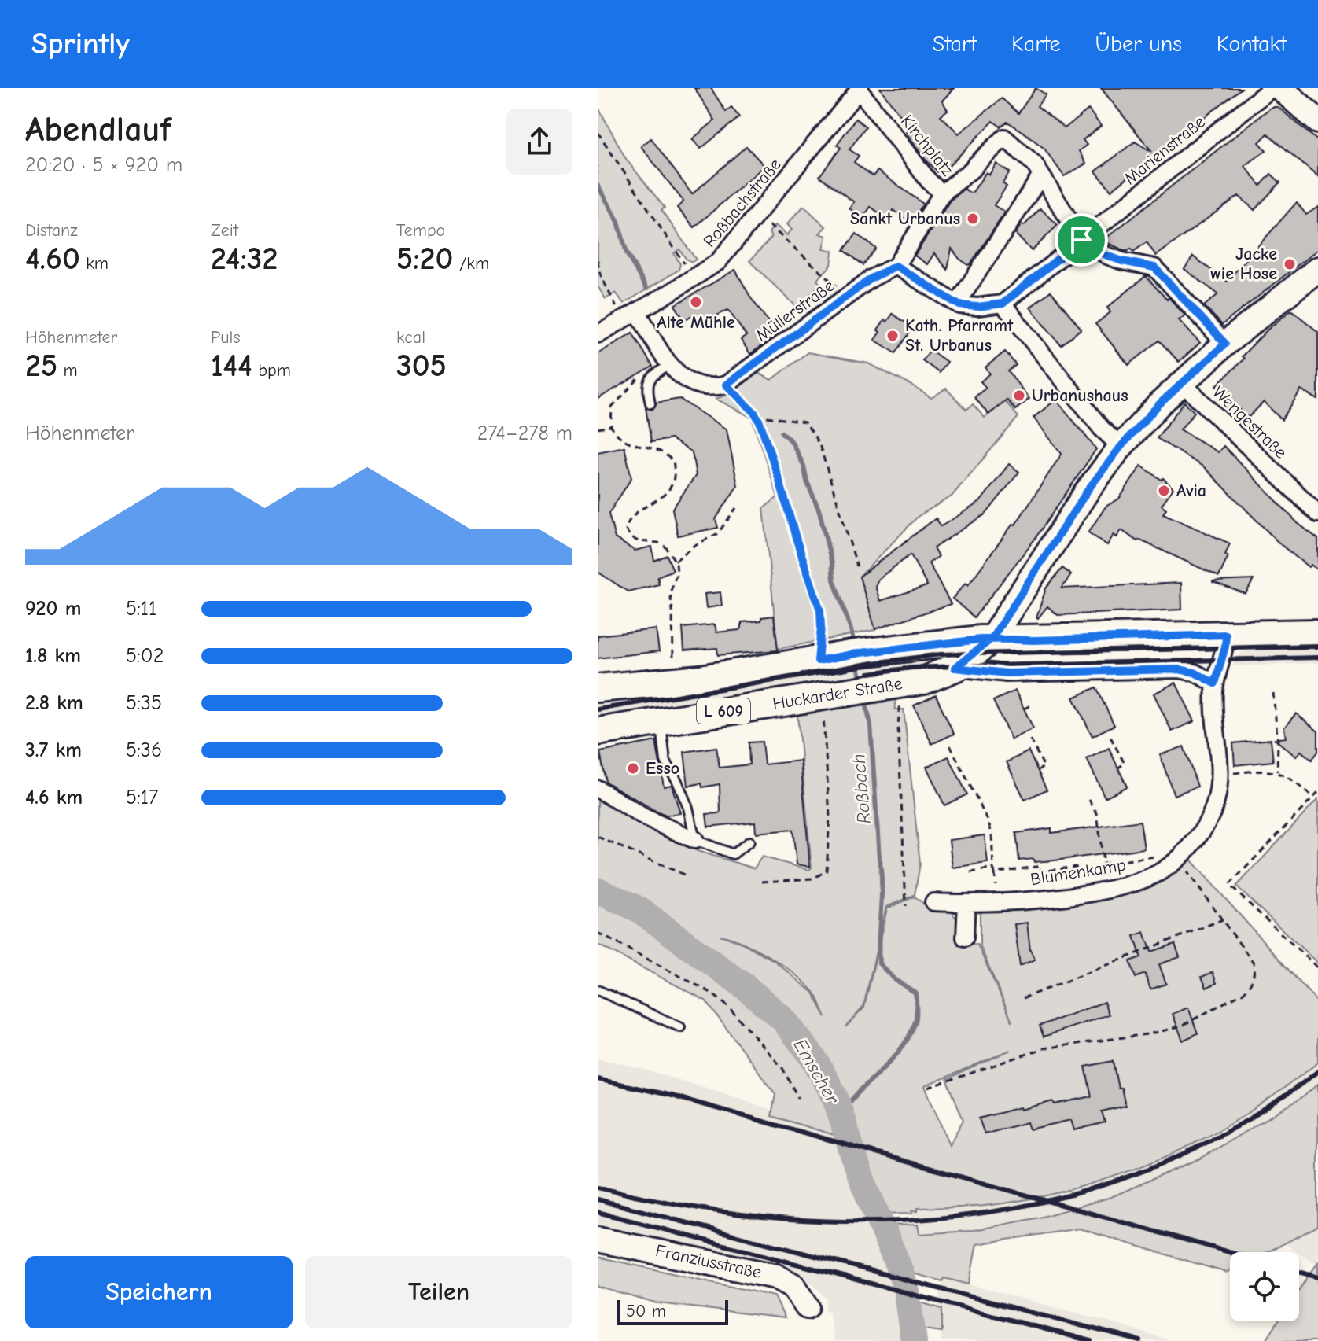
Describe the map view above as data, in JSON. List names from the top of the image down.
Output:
{
  "streets": {
    "main road": ["Huckarder Straße", "L 609", "Franziusstraße"],
    "street": [
      "Kirchplatz",
      "Marienstraße",
      "Roßbachstraße",
      "Müllerstraße",
      "Wengestraße",
      "Blumenkamp"
    ]
  },
  "crossings": [
    ["Kirchplatz", "Marienstraße"],
    ["Kirchplatz", "Roßbachstraße"],
    ["Kirchplatz", "Müllerstraße"],
    ["Wengestraße", "Huckarder Straße"],
    ["Huckarder Straße", "L 609"],
    ["L 609", "Blumenkamp"]
  ],
  "water": ["Roßbach", "Emscher"],
  "places": [
    "Sankt Urbanus",
    "Jacke wie Hose",
    "Alte Mühle",
    "Kath. Pfarramt St. Urbanus",
    "Urbanushaus",
    "Avia",
    "Esso"
  ],
  "scale_bar": "50 m",
  "page": {
    "header": "Sprintly",
    "nav": [
      "Start",
      "Karte",
      "Über uns",
      "Kontakt"
    ],
    "heading": ["Abendlauf", "20:20 · 5 × 920 m"],
    "stats": [
      ["Distanz", "4.60 km"],
      ["Zeit", "24:32"],
      ["Tempo", "5:20 /km"],
      ["Höhenmeter", "25 m"],
      ["Puls", "144 bpm"],
      ["kcal", "305"]
    ],
    "chart": ["Höhenmeter", "274–278 m"],
    "list": [
      {
        "name": "920 m",
        "note": "5:11"
      },
      {
        "name": "1.8 km",
        "note": "5:02"
      },
      {
        "name": "2.8 km",
        "note": "5:35"
      },
      {
        "name": "3.7 km",
        "note": "5:36"
      },
      {
        "name": "4.6 km",
        "note": "5:17"
      }
    ],
    "buttons": ["Speichern", "Teilen"],
    "scale": "50 m"
  }
}
